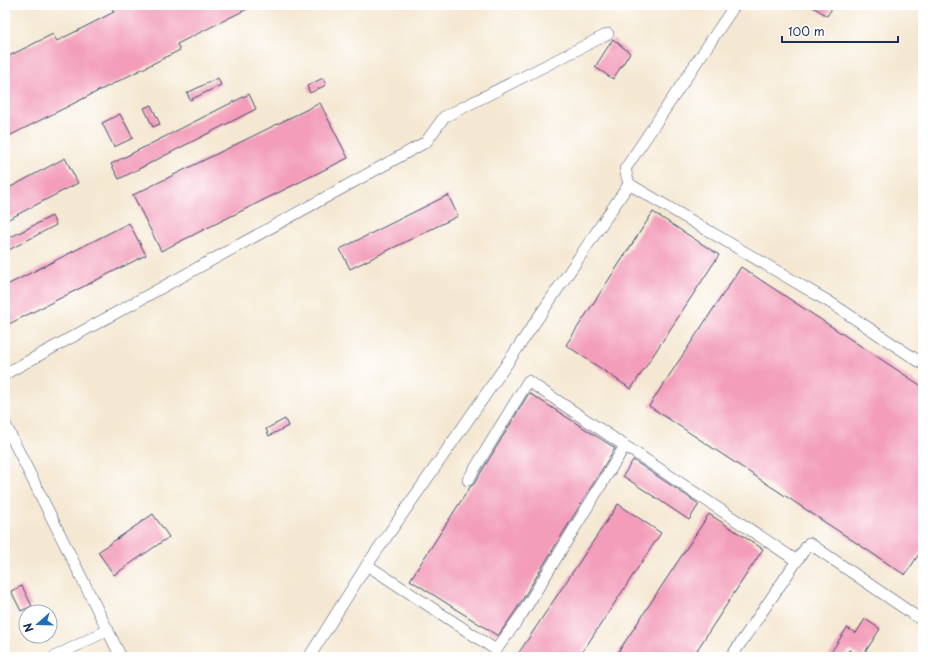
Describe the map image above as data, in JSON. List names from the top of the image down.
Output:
{
  "scale_bar": "100 m",
  "north": "left"
}
